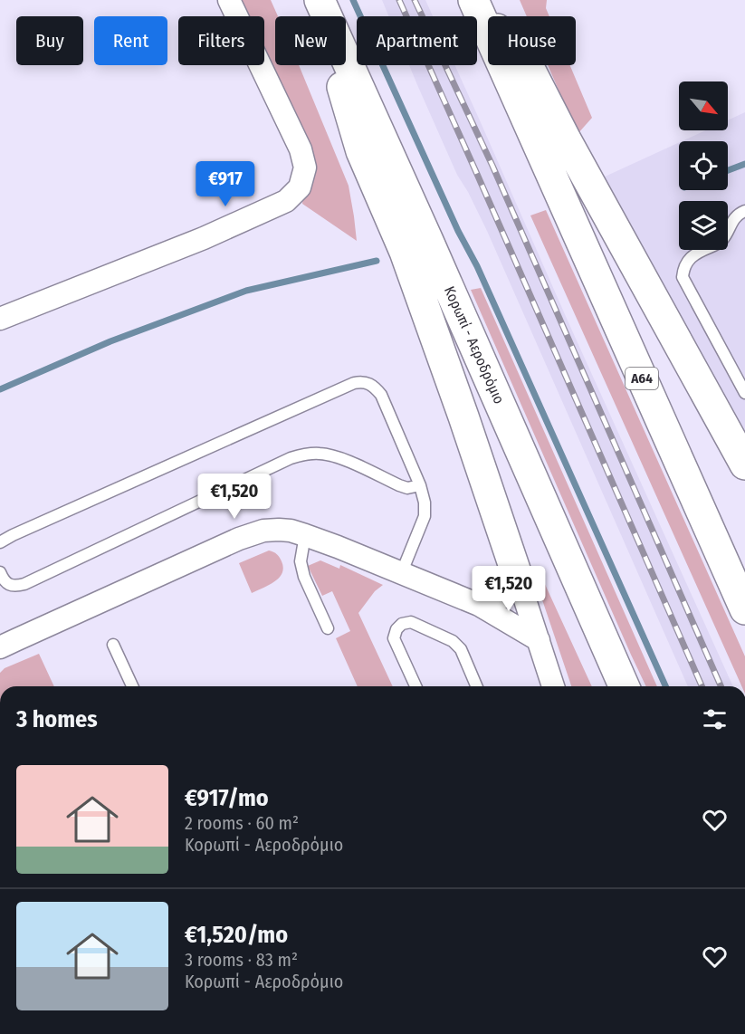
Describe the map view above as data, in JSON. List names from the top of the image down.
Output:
{
  "streets": {
    "highway": ["Κορωπί - Αεροδρόμιο", "Α64"]
  },
  "north": "bottom right",
  "page": {
    "chip": [
      "Buy",
      "Rent",
      "Filters",
      "New",
      "Apartment",
      "House"
    ],
    "price": ["€917", "€1,520", "€1,520"],
    "heading": "3 homes",
    "list": [
      {
        "name": "€917/mo",
        "note": "2 rooms · 60 m² · Κορωπί - Αεροδρόμιο"
      },
      {
        "name": "€1,520/mo",
        "note": "3 rooms · 83 m² · Κορωπί - Αεροδρόμιο"
      }
    ]
  }
}
